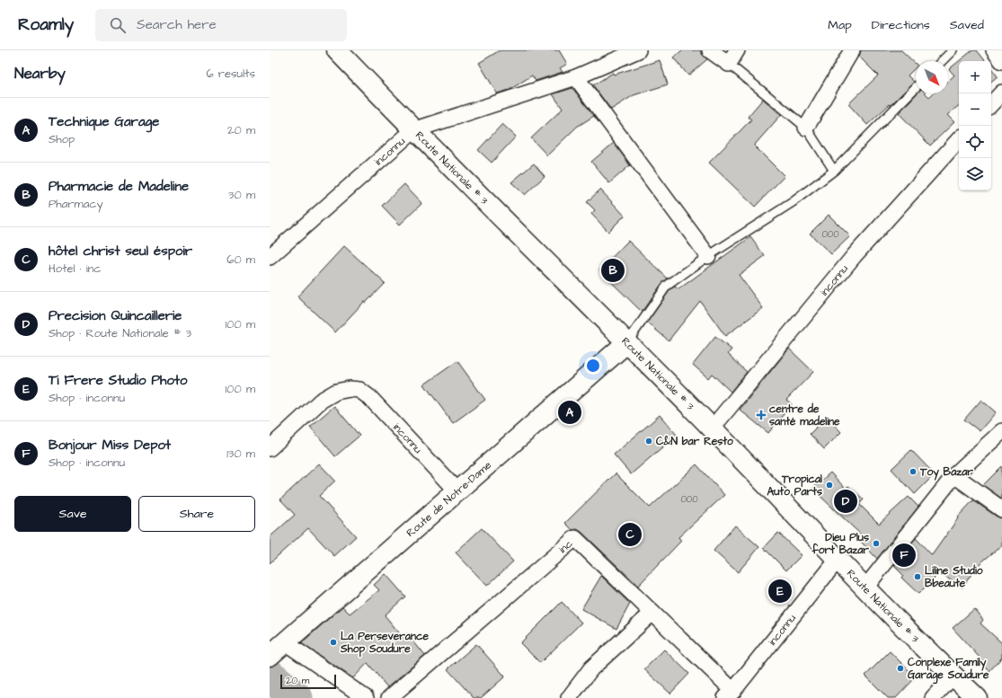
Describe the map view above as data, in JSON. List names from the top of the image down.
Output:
{
  "streets": {
    "main road": ["Route Nationale # 3", "Route de Notre-Dame"],
    "street": ["inconnu", "inc"]
  },
  "crossings": [
    ["inconnu", "Route Nationale # 3"],
    ["inconnu", "Route de Notre-Dame"],
    ["inconnu", "inc"],
    ["Route Nationale # 3", "Route de Notre-Dame"]
  ],
  "places": {
    "health": ["centre de santé madeline"],
    "other": [
      "C&N bar Resto",
      "Toy Bazar",
      "Tropical Auto Parts",
      "Dieu Plus fort Bazar",
      "Liline Studio Bbeaute",
      "La Perseverance Shop Soudure",
      "Conplexe Family Garage Soudure"
    ]
  },
  "house_numbers": ["000", "000"],
  "scale_bar": "20 m",
  "north": "bottom right",
  "page": {
    "header": "Roamly",
    "search": "Search here",
    "nav": ["Map", "Directions", "Saved"],
    "heading": ["Nearby", "6 results"],
    "map_buttons": ["+", "−"],
    "list": [
      {
        "mark": "A",
        "name": "Technique Garage",
        "note": "Shop",
        "value": "20 m"
      },
      {
        "mark": "B",
        "name": "Pharmacie de Madeline",
        "note": "Pharmacy",
        "value": "30 m"
      },
      {
        "mark": "C",
        "name": "hôtel christ seul éspoir",
        "note": "Hotel · inc",
        "value": "60 m"
      },
      {
        "mark": "D",
        "name": "Precision Quincaillerie",
        "note": "Shop · Route Nationale # 3",
        "value": "100 m"
      },
      {
        "mark": "E",
        "name": "Ti Frere Studio Photo",
        "note": "Shop · inconnu",
        "value": "100 m"
      },
      {
        "mark": "F",
        "name": "Bonjour Miss Depot",
        "note": "Shop · inconnu",
        "value": "130 m"
      }
    ],
    "pins": [
      "B",
      "A",
      "D",
      "C",
      "F",
      "E"
    ],
    "buttons": ["Save", "Share"],
    "scale": "20 m"
  }
}
